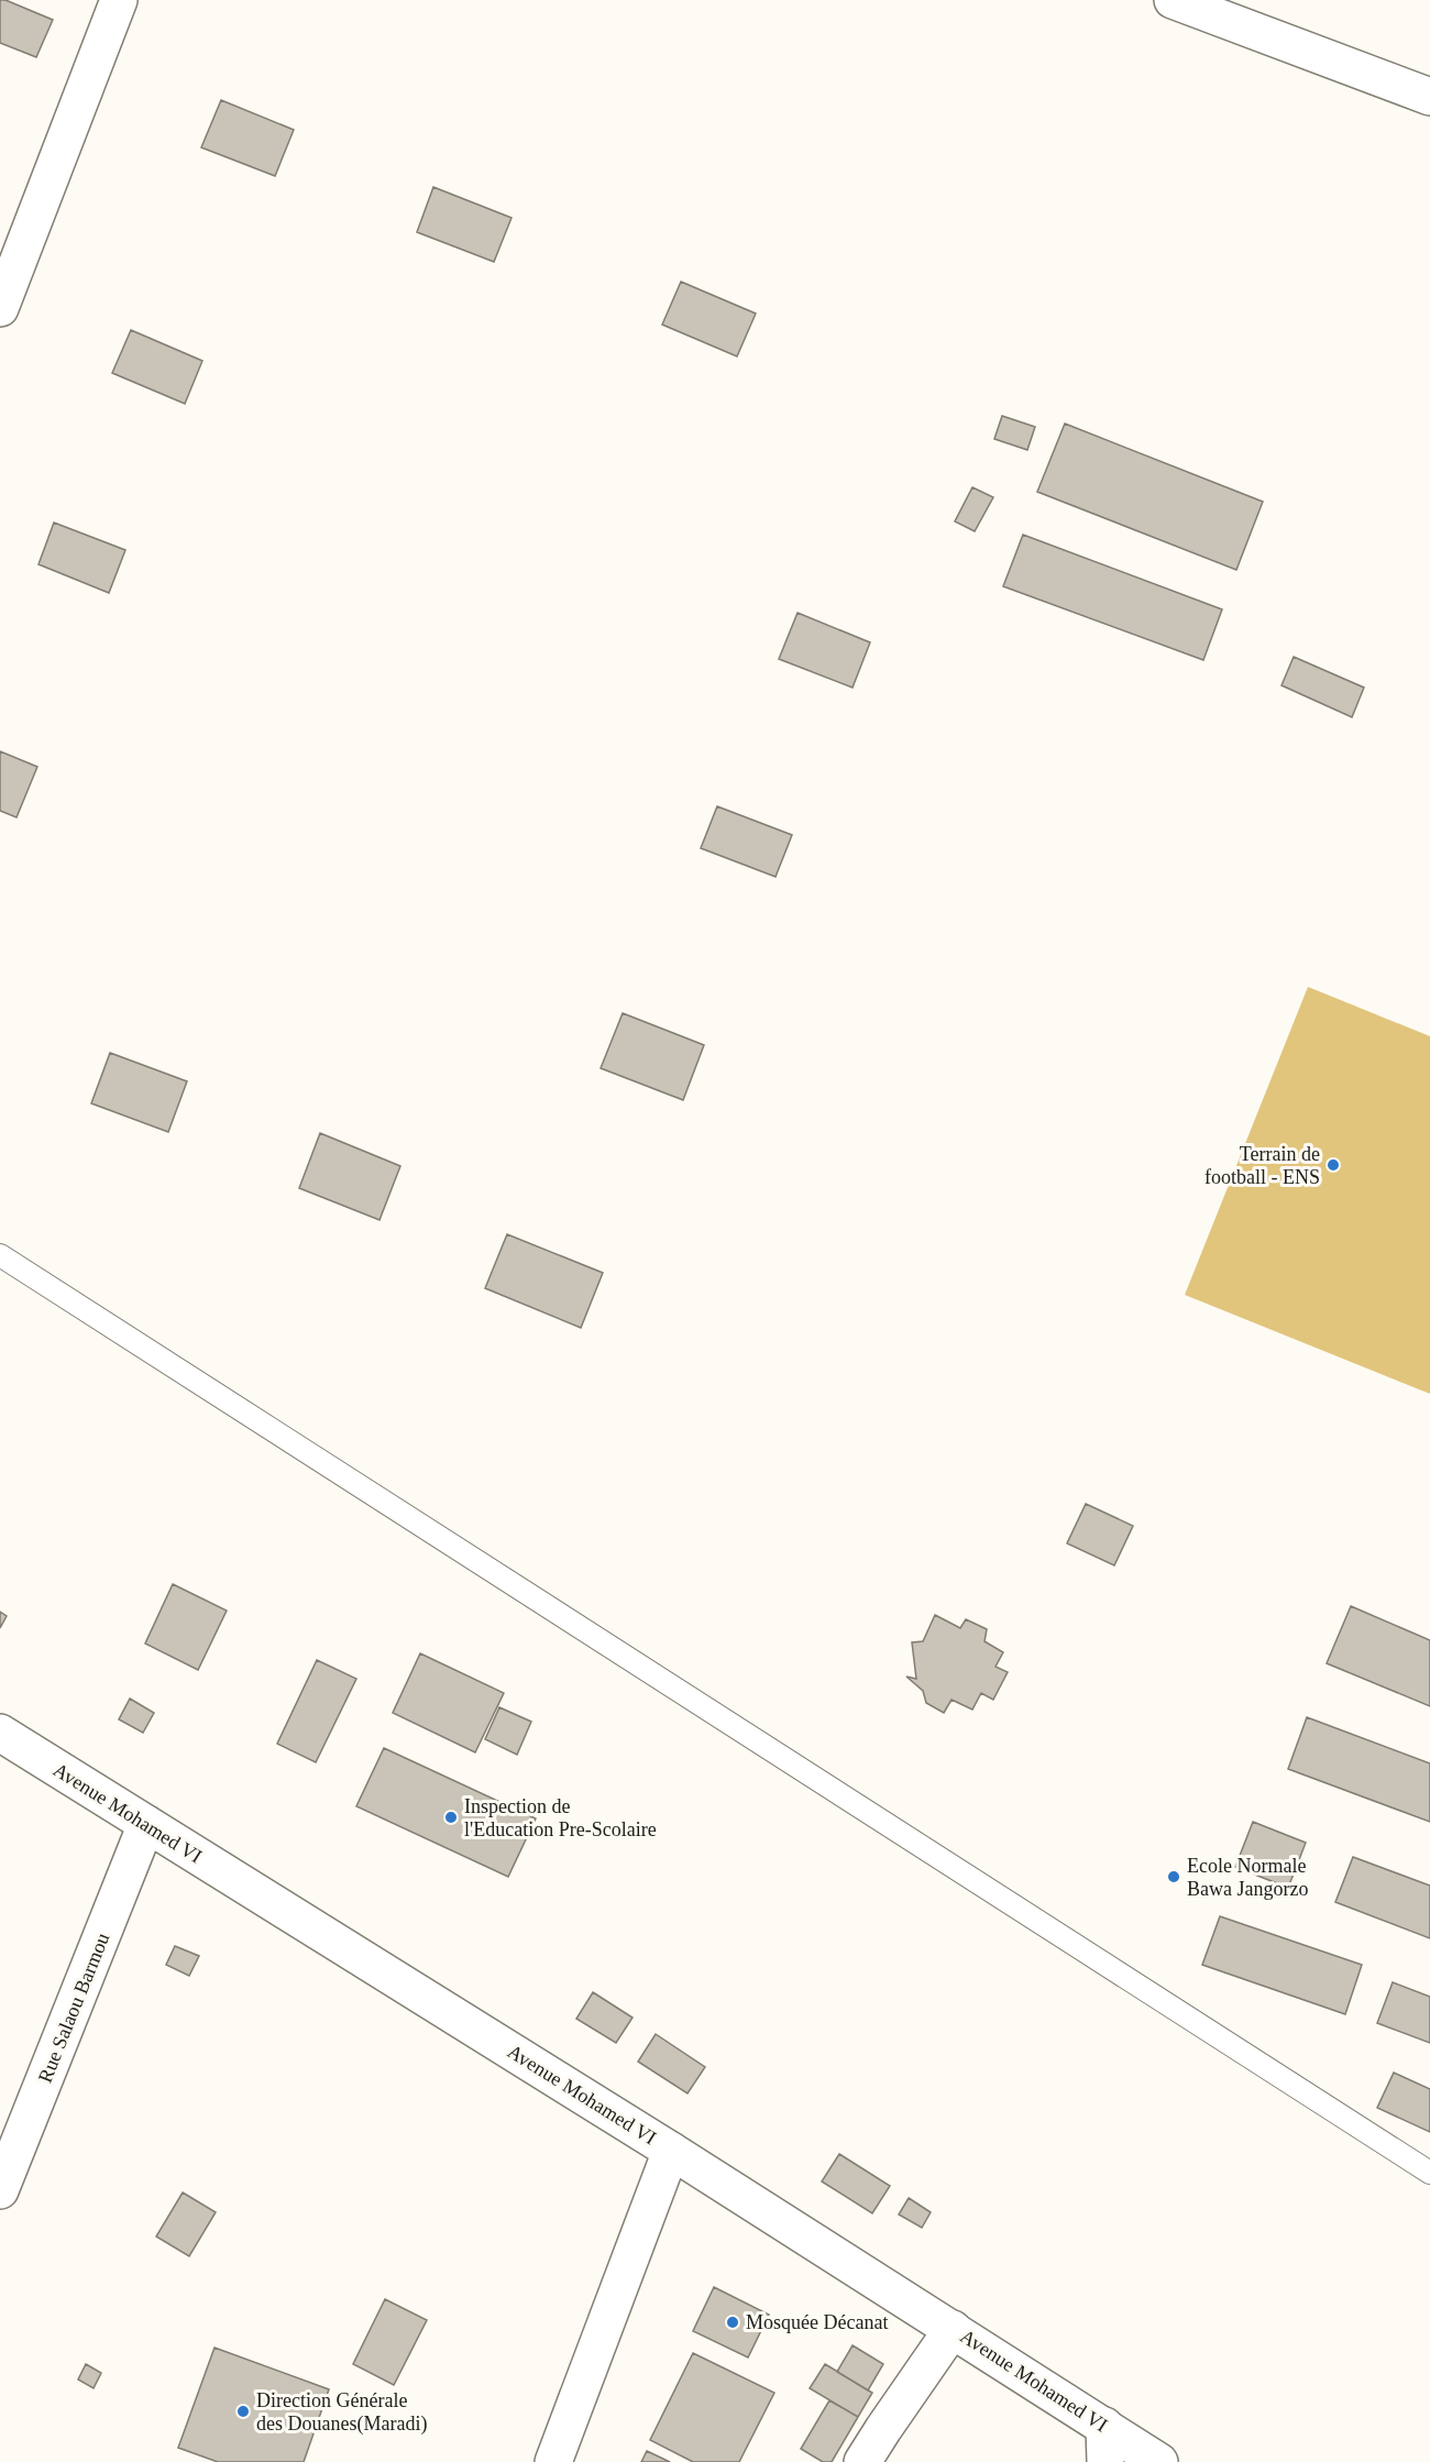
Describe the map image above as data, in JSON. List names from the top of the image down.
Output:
{
  "streets": {
    "street": ["Avenue Mohamed VI", "Rue Salaou Barmou"]
  },
  "crossings": [
    ["Avenue Mohamed VI", "Rue Salaou Barmou"]
  ],
  "places": [
    "Terrain de football - ENS",
    "Inspection de l'Education Pre-Scolaire",
    "Ecole Normale Bawa Jangorzo",
    "Mosquée Décanat",
    "Direction Générale des Douanes(Maradi)"
  ]
}
